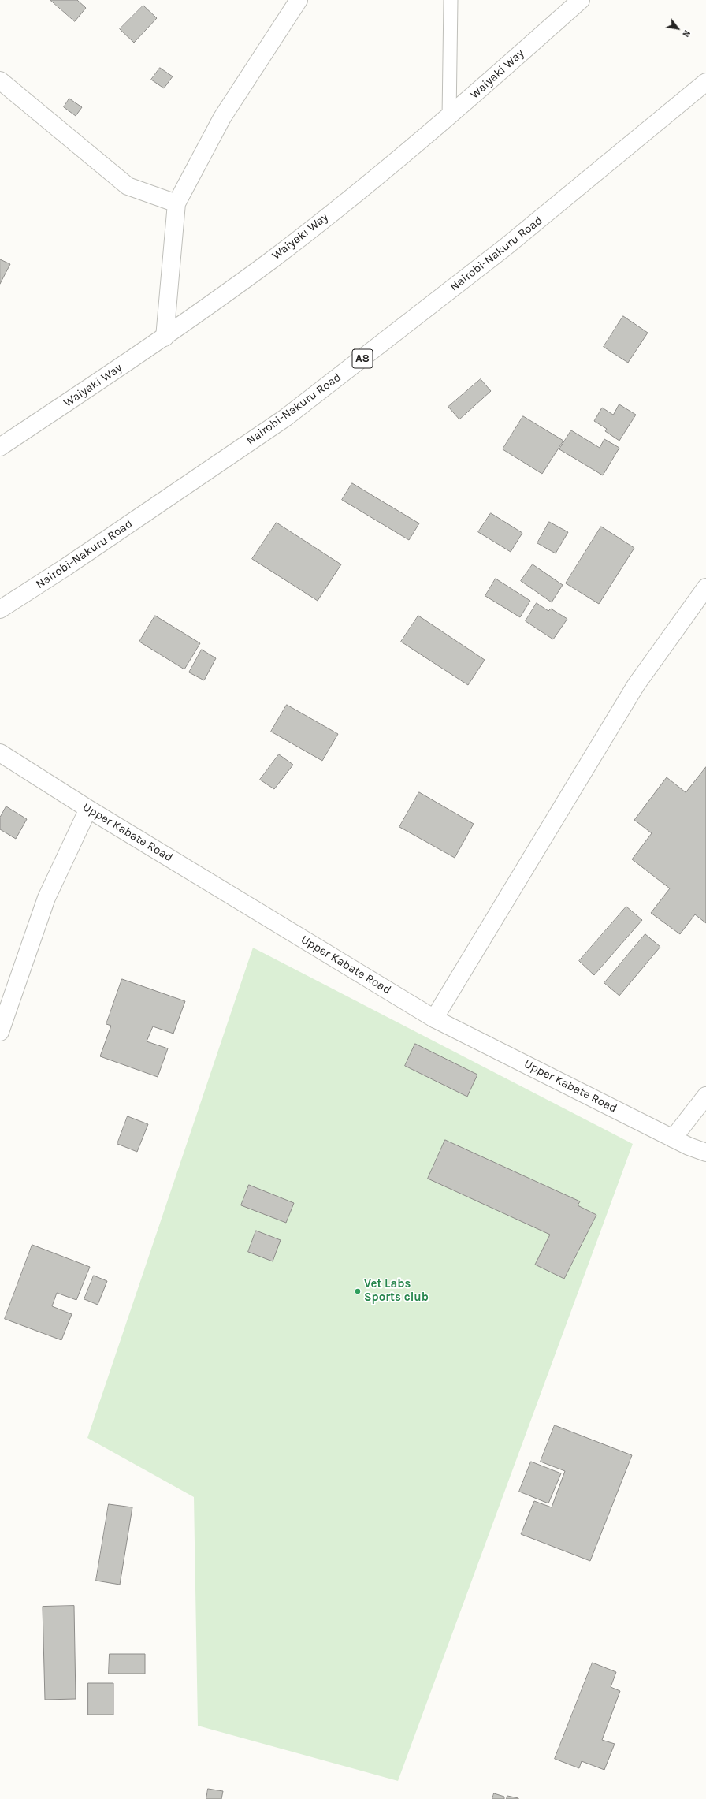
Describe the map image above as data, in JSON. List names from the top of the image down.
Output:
{
  "streets": {
    "main road": [
      "Waiyaki Way",
      "Nairobi-Nakuru Road",
      "A8",
      "Upper Kabate Road"
    ]
  },
  "places": ["Vet Labs Sports club"],
  "north": "bottom right"
}
